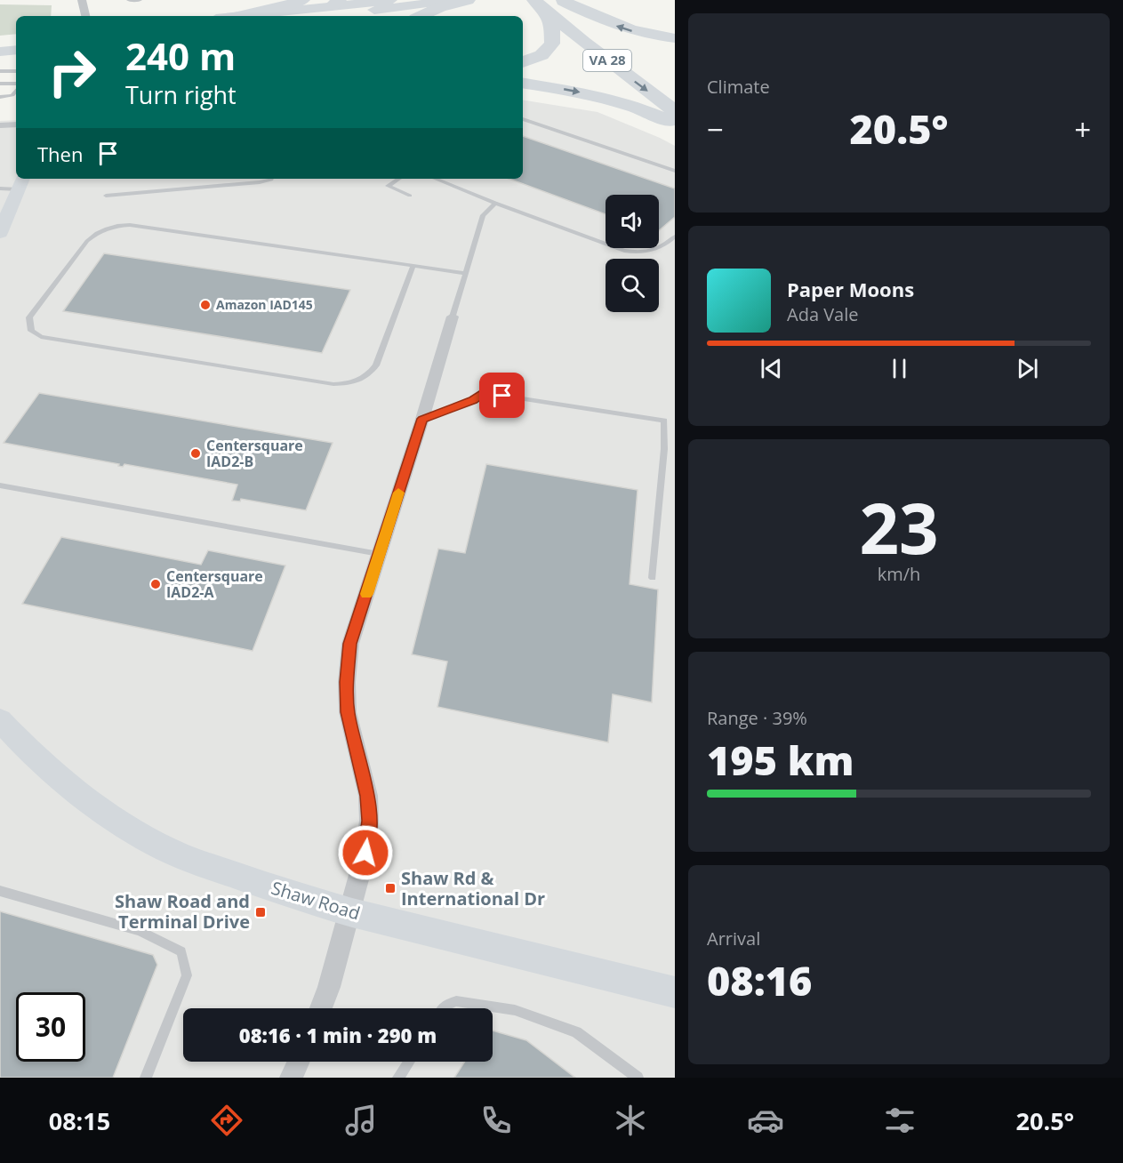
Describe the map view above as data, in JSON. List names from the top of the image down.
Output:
{
  "streets": {
    "highway": ["VA 28"],
    "main road": ["Shaw Road"]
  },
  "places": {
    "other": ["Amazon IAD145", "Centersquare IAD2-B", "Centersquare IAD2-A"],
    "transit": ["Shaw Rd & International Dr", "Shaw Road and Terminal Drive"]
  },
  "page": {
    "tile": [
      "Climate",
      ["23", "km/h"],
      ["Range · 39%", "195 km"],
      ["Arrival", "08:16"]
    ],
    "turn": ["240 m", "Turn right"],
    "heat": ["−", "20.5°", "+"],
    "then": "Then",
    "song": ["Paper Moons", "Ada Vale"],
    "limit": "30",
    "trip": "08:16 · 1 min · 290 m",
    "tabs": ["08:15", "20.5°"]
  }
}
